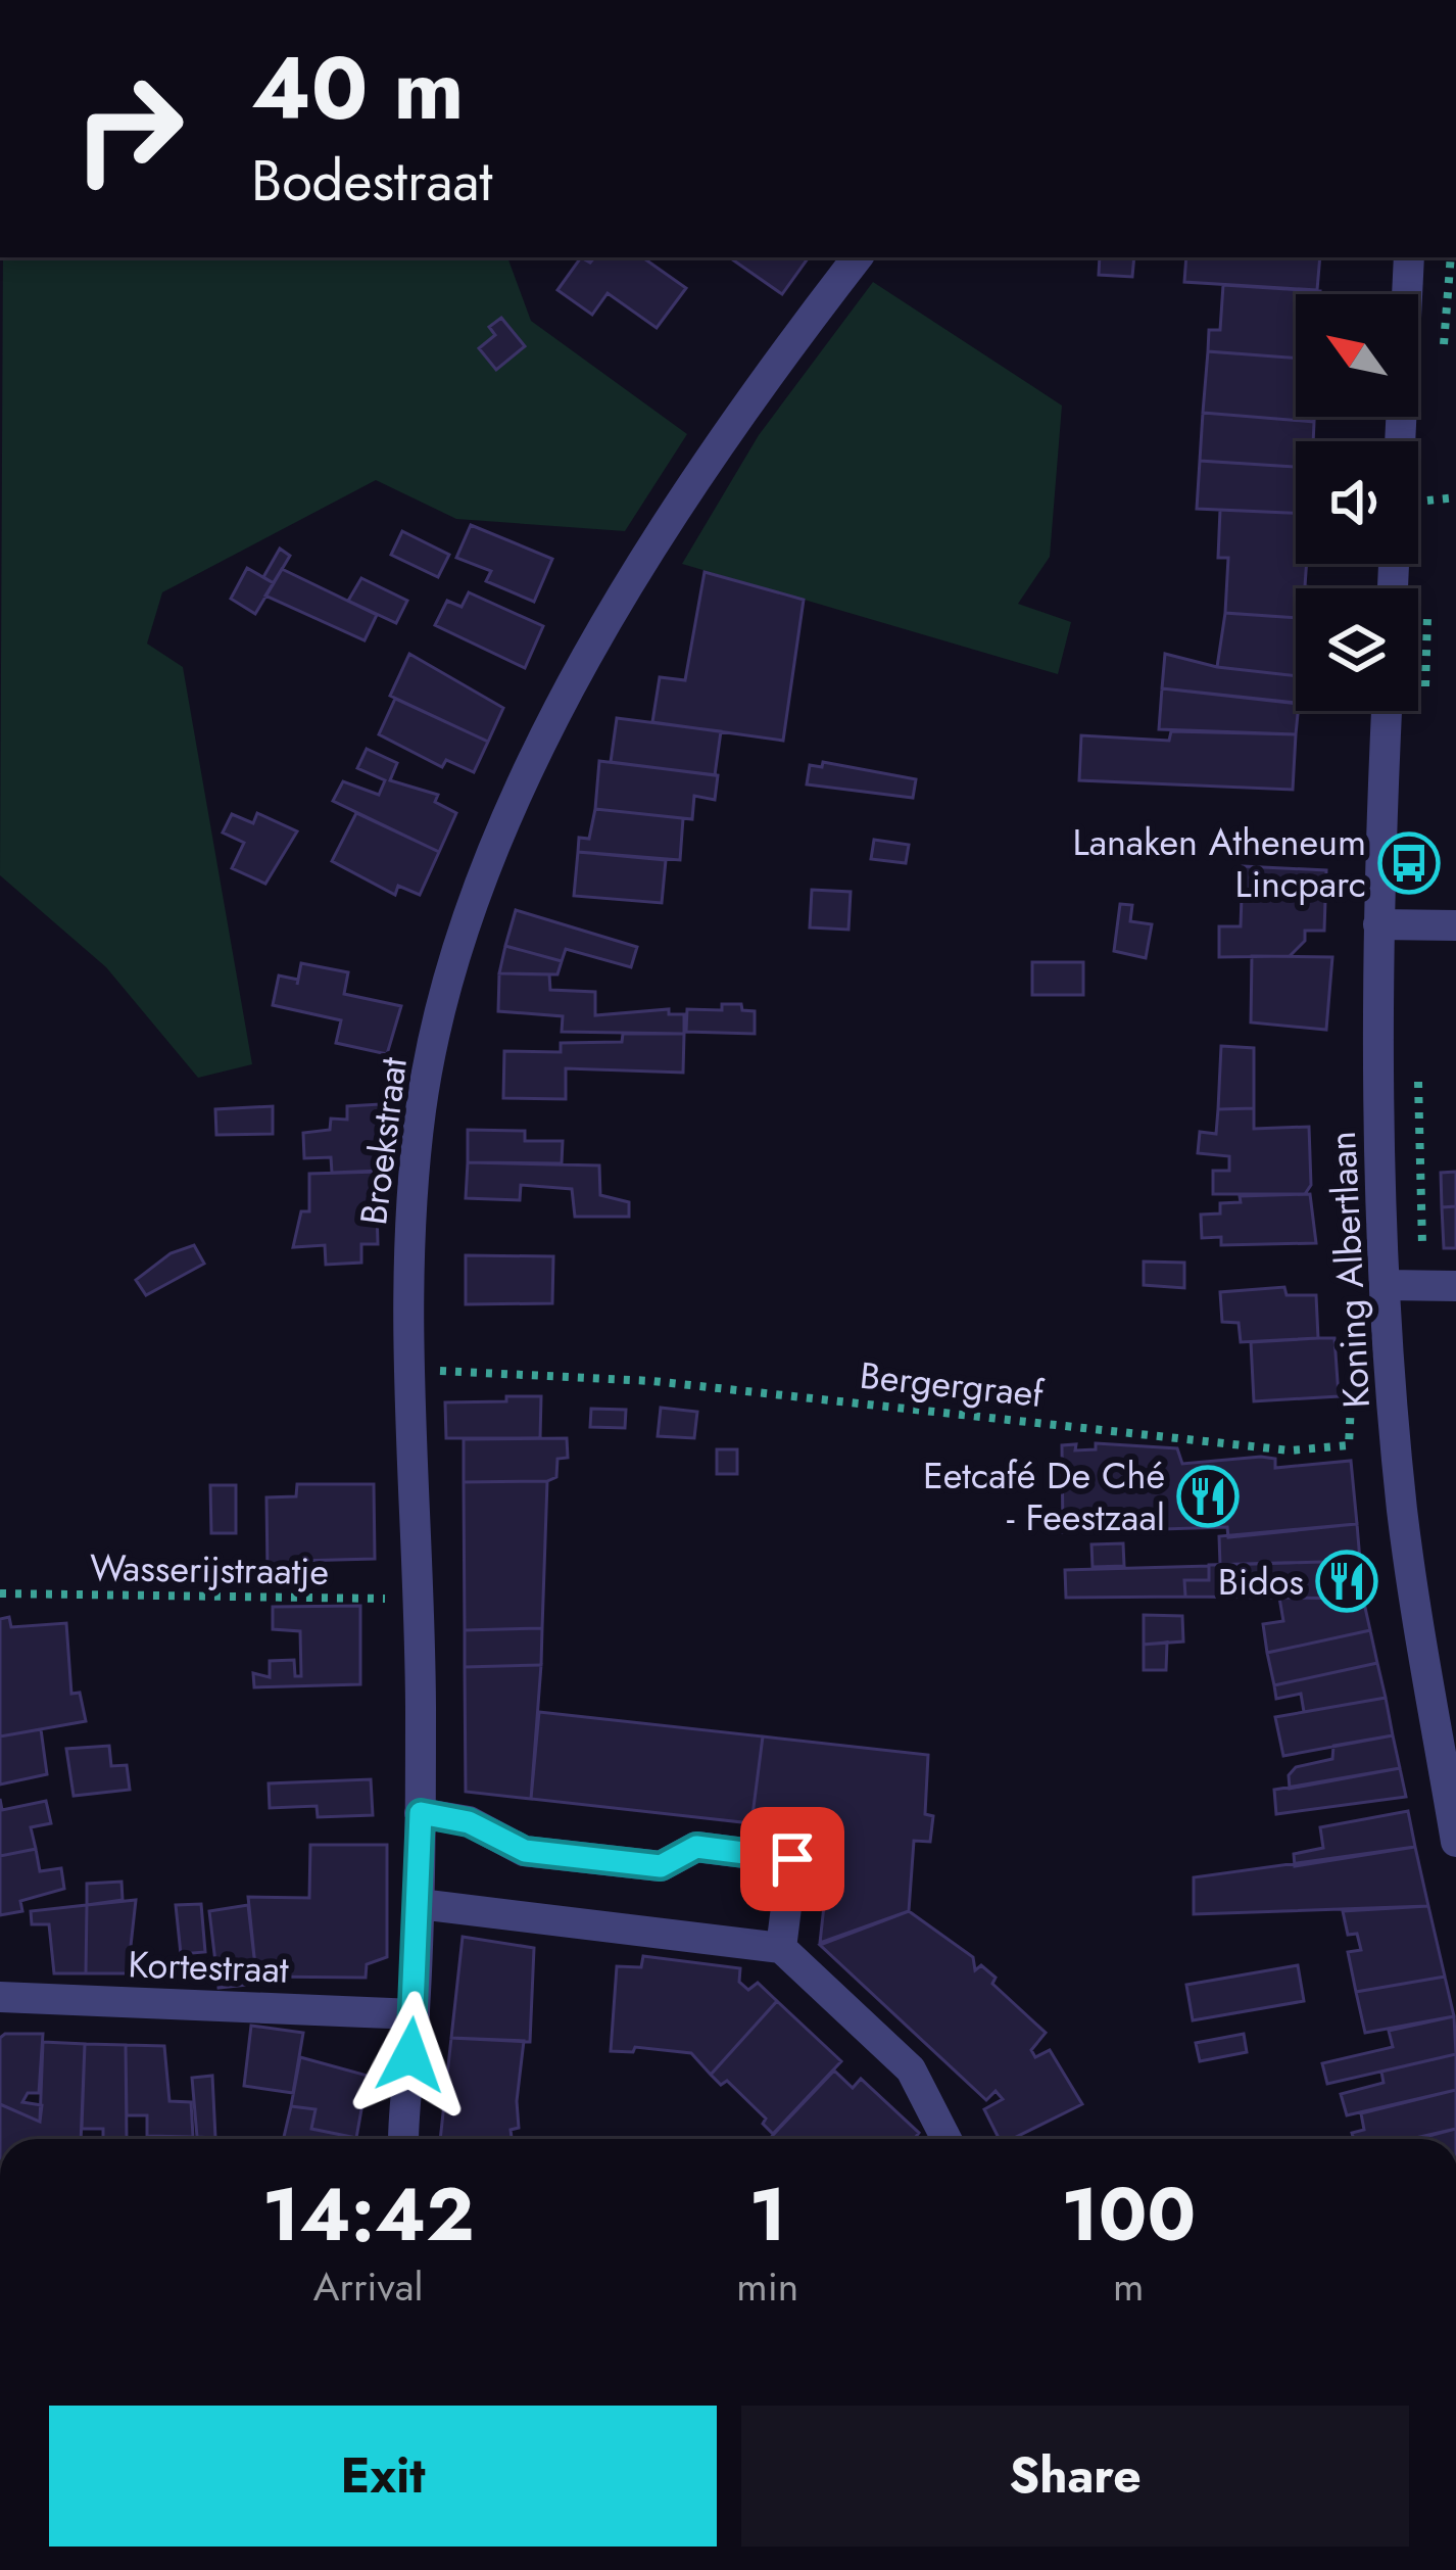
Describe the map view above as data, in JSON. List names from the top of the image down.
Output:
{
  "streets": {
    "street": ["Broekstraat", "Koning Albertlaan", "Kortestraat"],
    "path": ["Bergergraef", "Wasserijstraatje"]
  },
  "crossings": [
    ["Broekstraat", "Bergergraef"],
    ["Broekstraat", "Wasserijstraatje"],
    ["Broekstraat", "Kortestraat"],
    ["Koning Albertlaan", "Bergergraef"]
  ],
  "places": {
    "bus stop": ["Lanaken Atheneum Lincparc"],
    "restaurant": ["Eetcafé De Ché - Feestzaal", "Bidos"]
  },
  "north": "top left",
  "page": {
    "turn": ["40 m", "Bodestraat"],
    "eta": [
      "14:42",
      "Arrival",
      "1",
      "min",
      "100",
      "m"
    ],
    "buttons": ["Exit", "Share"]
  }
}
